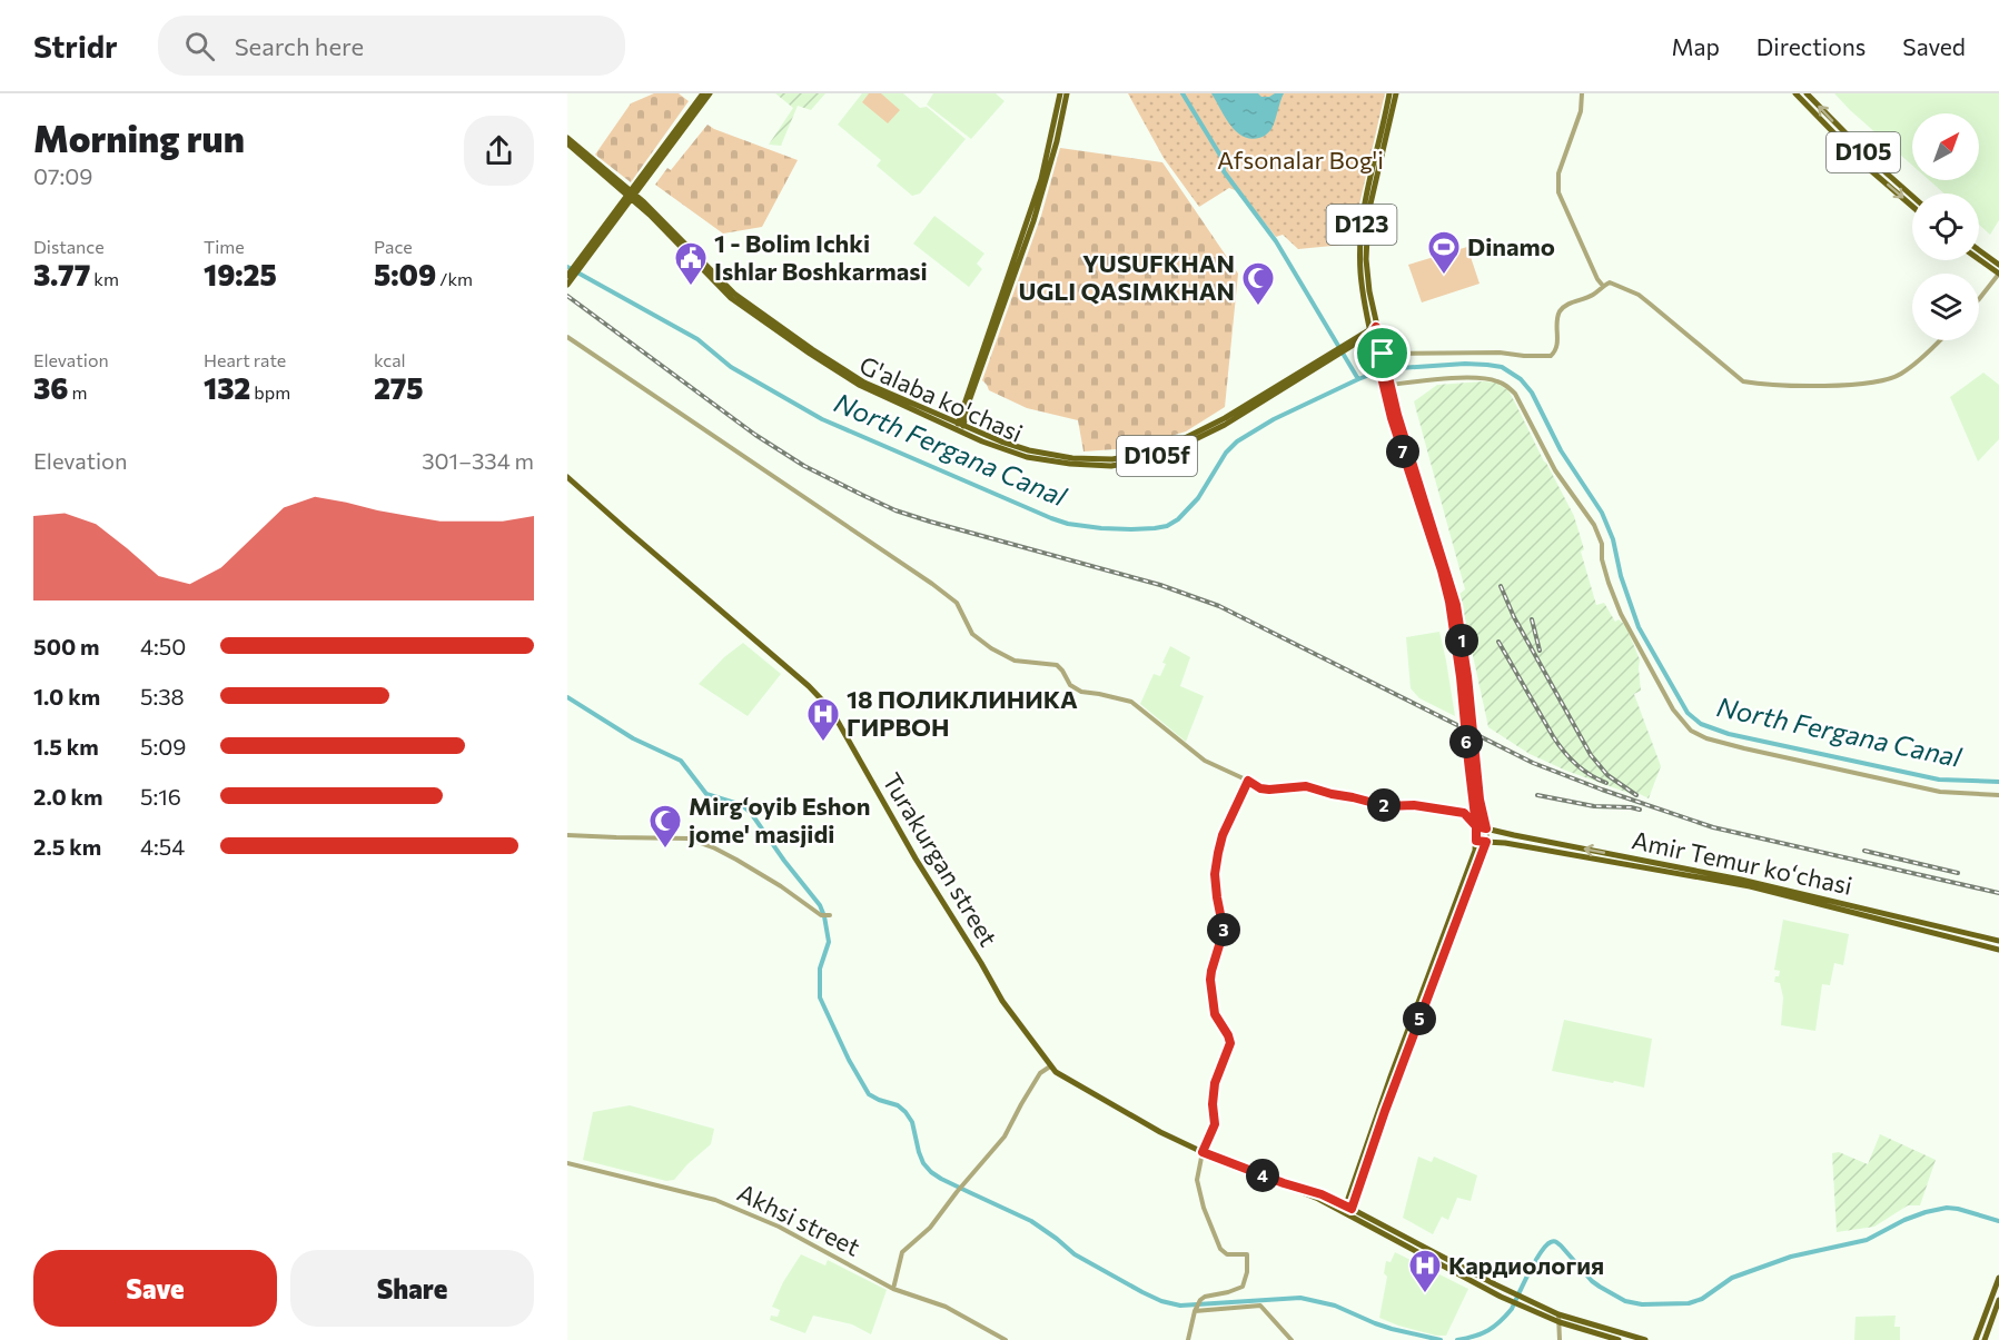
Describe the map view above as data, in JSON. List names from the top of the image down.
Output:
{
  "streets": {
    "main road": [
      "D105",
      "D123",
      "G'alaba ko'chasi",
      "D105f",
      "Turakurgan street",
      "Amir Temur koʻchasi"
    ],
    "street": ["Akhsi street"]
  },
  "crossings": [
    ["D123", "G'alaba ko'chasi"],
    ["D123", "Amir Temur koʻchasi"],
    ["G'alaba ko'chasi", "D105f"]
  ],
  "water": ["North Fergana Canal"],
  "parks": ["Afsonalar Bog'i"],
  "places": {
    "sports": ["Dinamo"],
    "public building": ["1 - Bolim Ichki Ishlar Boshkarmasi"],
    "mosque": ["YUSUFKHAN UGLI QASIMKHAN", "Mirg‘oyib Eshon jome' masjidi"],
    "hospital": ["18 ПОЛИКЛИНИКА ГИРВОН", "Кардиология"]
  },
  "north": "top right",
  "page": {
    "header": "Stridr",
    "search": "Search here",
    "nav": ["Map", "Directions", "Saved"],
    "heading": ["Morning run", "07:09"],
    "stats": [
      ["Distance", "3.77 km"],
      ["Time", "19:25"],
      ["Pace", "5:09 /km"],
      ["Elevation", "36 m"],
      ["Heart rate", "132 bpm"],
      ["kcal", "275"]
    ],
    "chart": ["Elevation", "301–334 m"],
    "pins": [
      "7",
      "1",
      "6",
      "2",
      "3",
      "5",
      "4"
    ],
    "list": [
      {
        "name": "500 m",
        "note": "4:50"
      },
      {
        "name": "1.0 km",
        "note": "5:38"
      },
      {
        "name": "1.5 km",
        "note": "5:09"
      },
      {
        "name": "2.0 km",
        "note": "5:16"
      },
      {
        "name": "2.5 km",
        "note": "4:54"
      }
    ],
    "buttons": ["Save", "Share"]
  }
}
